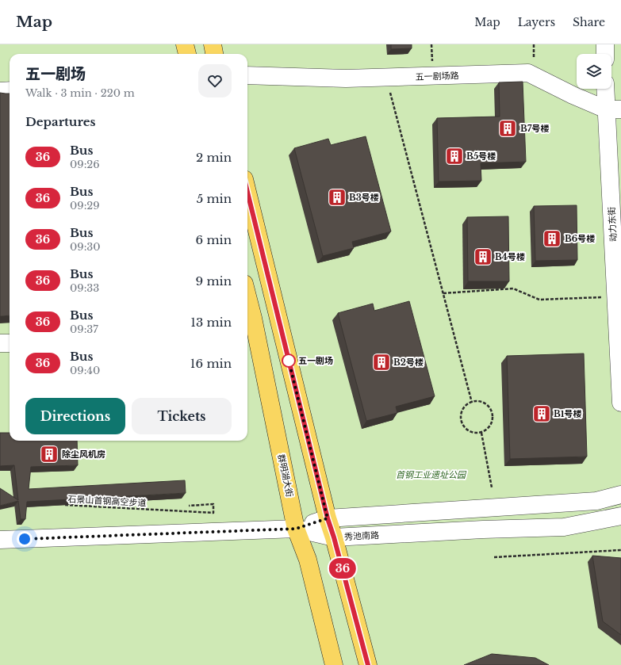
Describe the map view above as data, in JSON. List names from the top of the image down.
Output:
{
  "streets": {
    "main road": ["群明湖大街"],
    "street": ["五一剧场路", "动力东街", "秀池南路"],
    "path": ["石景山首钢高空步道"]
  },
  "crossings": [
    ["五一剧场路", "动力东街"],
    ["群明湖大街", "秀池南路"]
  ],
  "parks": ["首钢工业遗址公园"],
  "places": {
    "building": [
      "B7号楼",
      "B5号楼",
      "B3号楼",
      "B6号楼",
      "B4号楼",
      "B2号楼",
      "B1号楼",
      "除尘风机房"
    ],
    "other": ["五一剧场"]
  },
  "lines": ["bus line 36"],
  "page": {
    "header": "Map",
    "nav": ["Map", "Layers", "Share"],
    "on_map": "36",
    "heading": [
      ["五一剧场", "Walk · 3 min · 220 m"],
      "Departures"
    ],
    "list": [
      {
        "mark": "36",
        "name": "Bus",
        "note": "09:26",
        "value": "2 min"
      },
      {
        "mark": "36",
        "name": "Bus",
        "note": "09:29",
        "value": "5 min"
      },
      {
        "mark": "36",
        "name": "Bus",
        "note": "09:30",
        "value": "6 min"
      },
      {
        "mark": "36",
        "name": "Bus",
        "note": "09:33",
        "value": "9 min"
      },
      {
        "mark": "36",
        "name": "Bus",
        "note": "09:37",
        "value": "13 min"
      },
      {
        "mark": "36",
        "name": "Bus",
        "note": "09:40",
        "value": "16 min"
      }
    ],
    "buttons": ["Directions", "Tickets"]
  }
}
